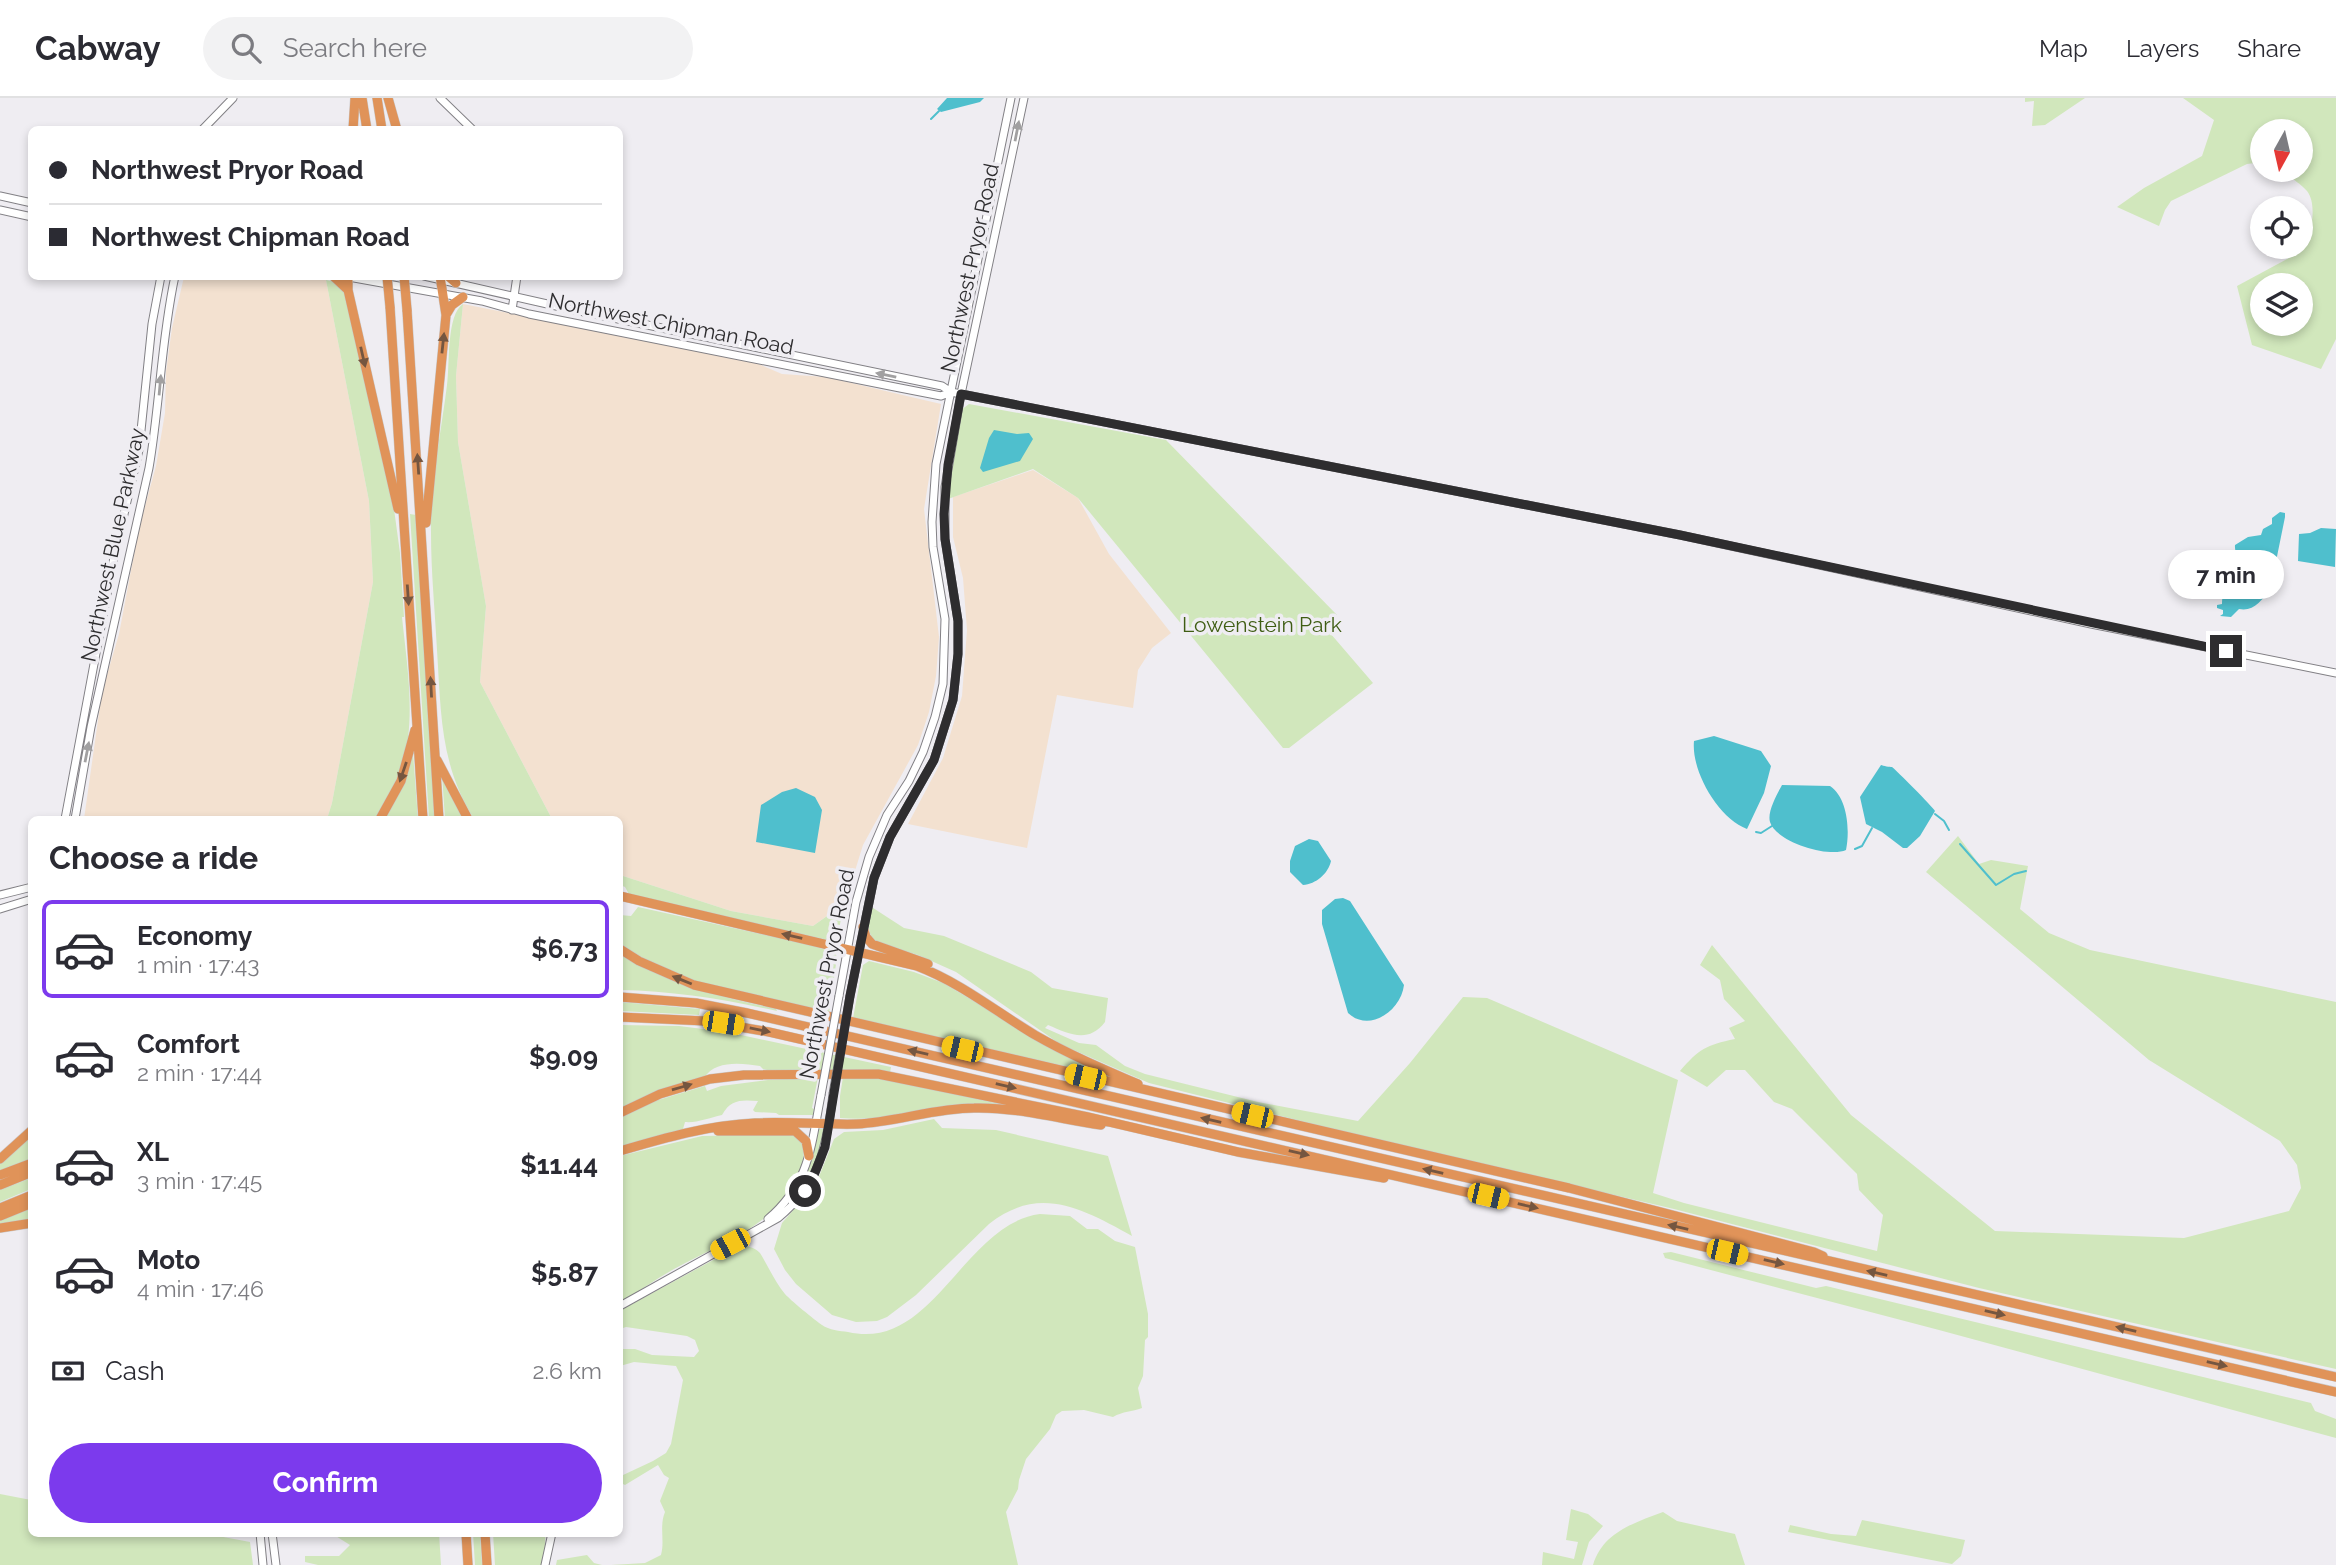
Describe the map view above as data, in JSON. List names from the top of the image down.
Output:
{
  "streets": {
    "main road": ["Northwest Pryor Road", "Northwest Chipman Road", "Northwest Blue Parkway"]
  },
  "crossings": [
    ["Northwest Pryor Road", "Northwest Chipman Road"]
  ],
  "parks": ["Lowenstein Park"],
  "north": "bottom",
  "page": {
    "header": "Cabway",
    "search": "Search here",
    "nav": ["Map", "Layers", "Share"],
    "banner": ["Northwest Pryor Road", "Northwest Chipman Road"],
    "bubble": "7 min",
    "heading": "Choose a ride",
    "list": [
      {
        "name": "Economy",
        "note": "1 min · 17:43",
        "value": "$6.73"
      },
      {
        "name": "Comfort",
        "note": "2 min · 17:44",
        "value": "$9.09"
      },
      {
        "name": "XL",
        "note": "3 min · 17:45",
        "value": "$11.44"
      },
      {
        "name": "Moto",
        "note": "4 min · 17:46",
        "value": "$5.87"
      }
    ],
    "pay": ["Cash", "2.6 km"],
    "buttons": "Confirm"
  }
}
